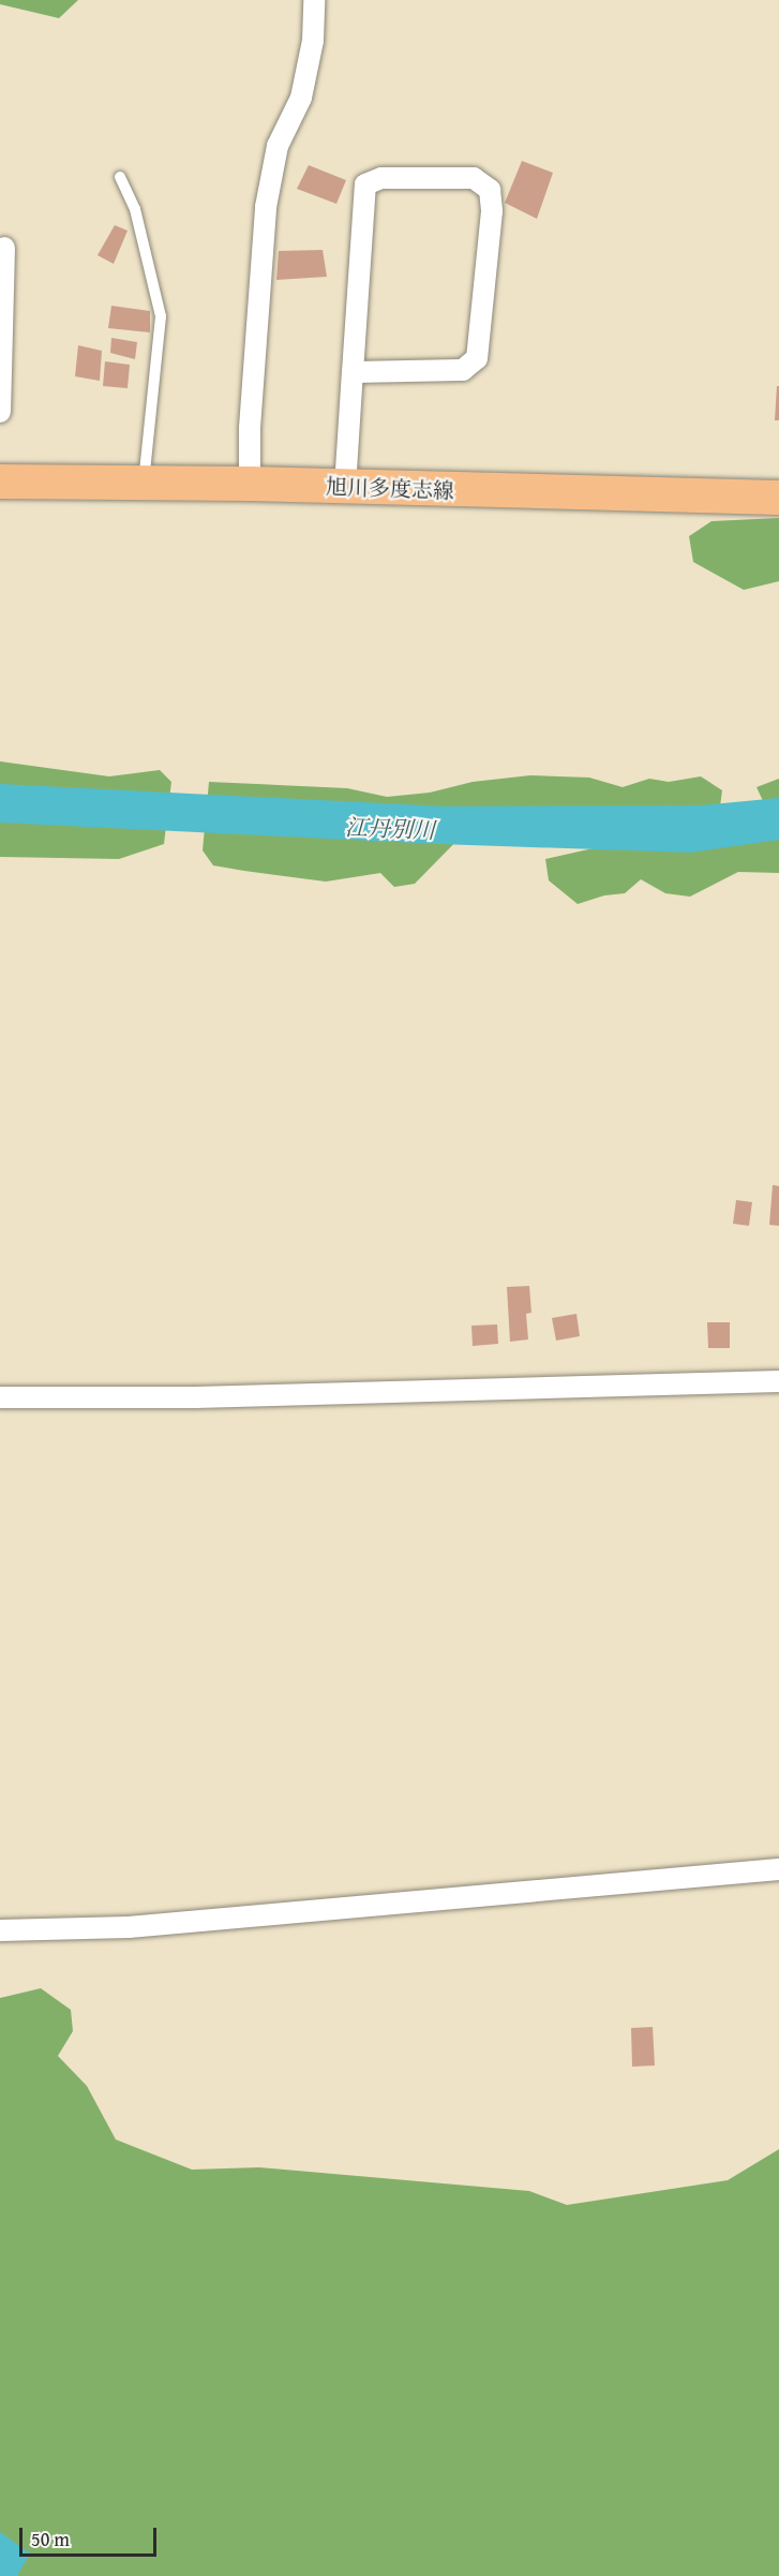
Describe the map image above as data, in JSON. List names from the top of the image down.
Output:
{
  "streets": {
    "main road": ["旭川多度志線"]
  },
  "water": ["江丹別川"],
  "scale_bar": "50 m"
}
